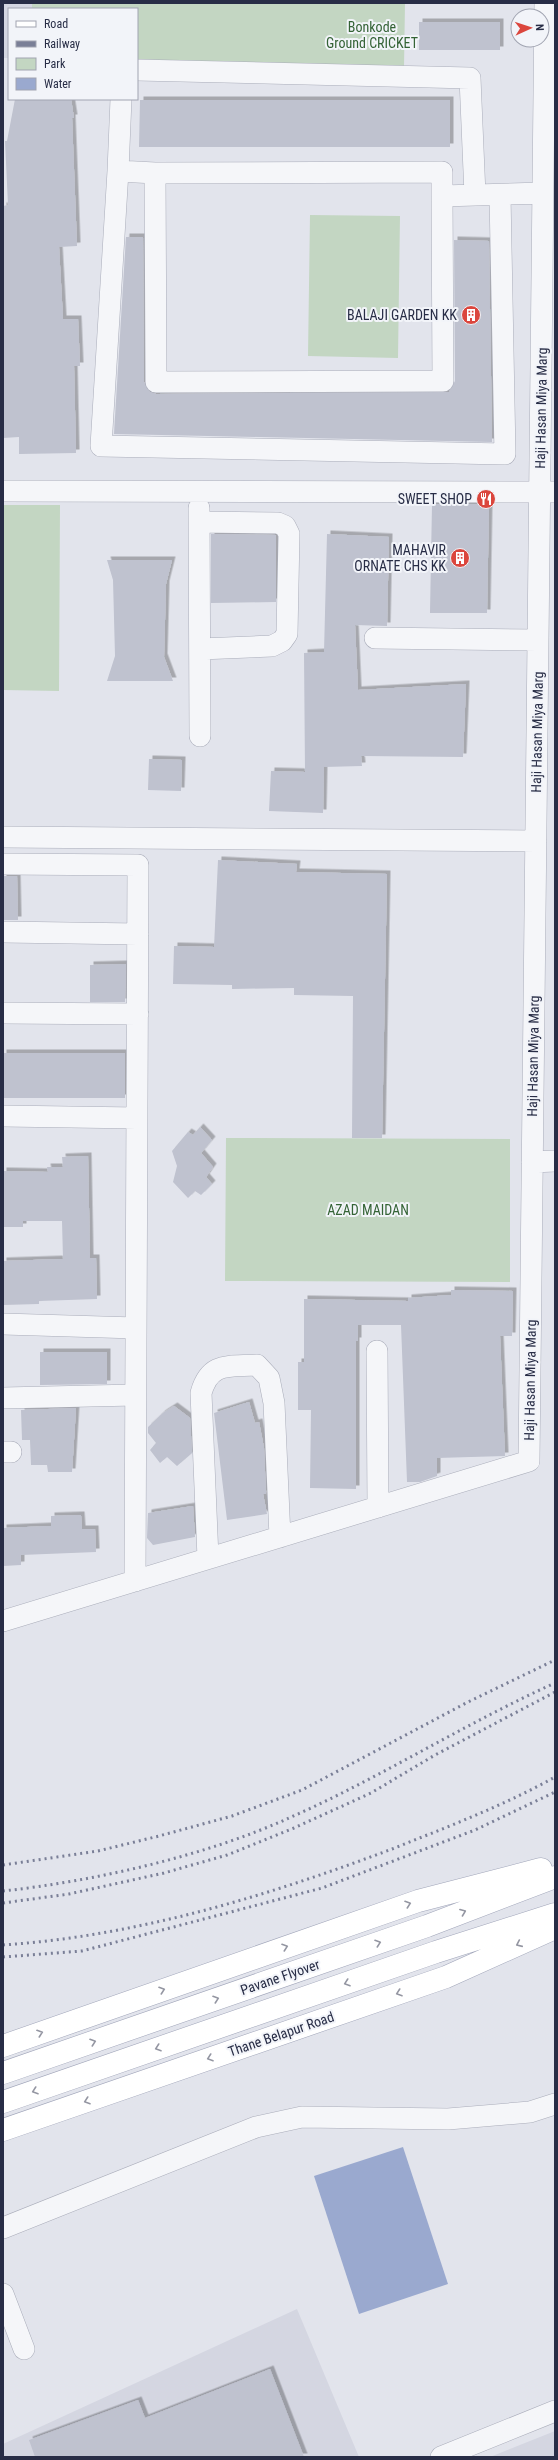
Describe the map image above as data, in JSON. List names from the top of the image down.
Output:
{
  "streets": {
    "main road": ["Pavane Flyover", "Thane Belapur Road"],
    "street": ["Haji Hasan Miya Marg"]
  },
  "parks": ["Bonkode Ground CRICKET", "AZAD MAIDAN"],
  "places": {
    "building": ["BALAJI GARDEN KK", "MAHAVIR ORNATE CHS KK"],
    "restaurant": ["SWEET SHOP"]
  },
  "legend": [
    "Road",
    "Railway",
    "Park",
    "Water"
  ],
  "north": "right"
}
